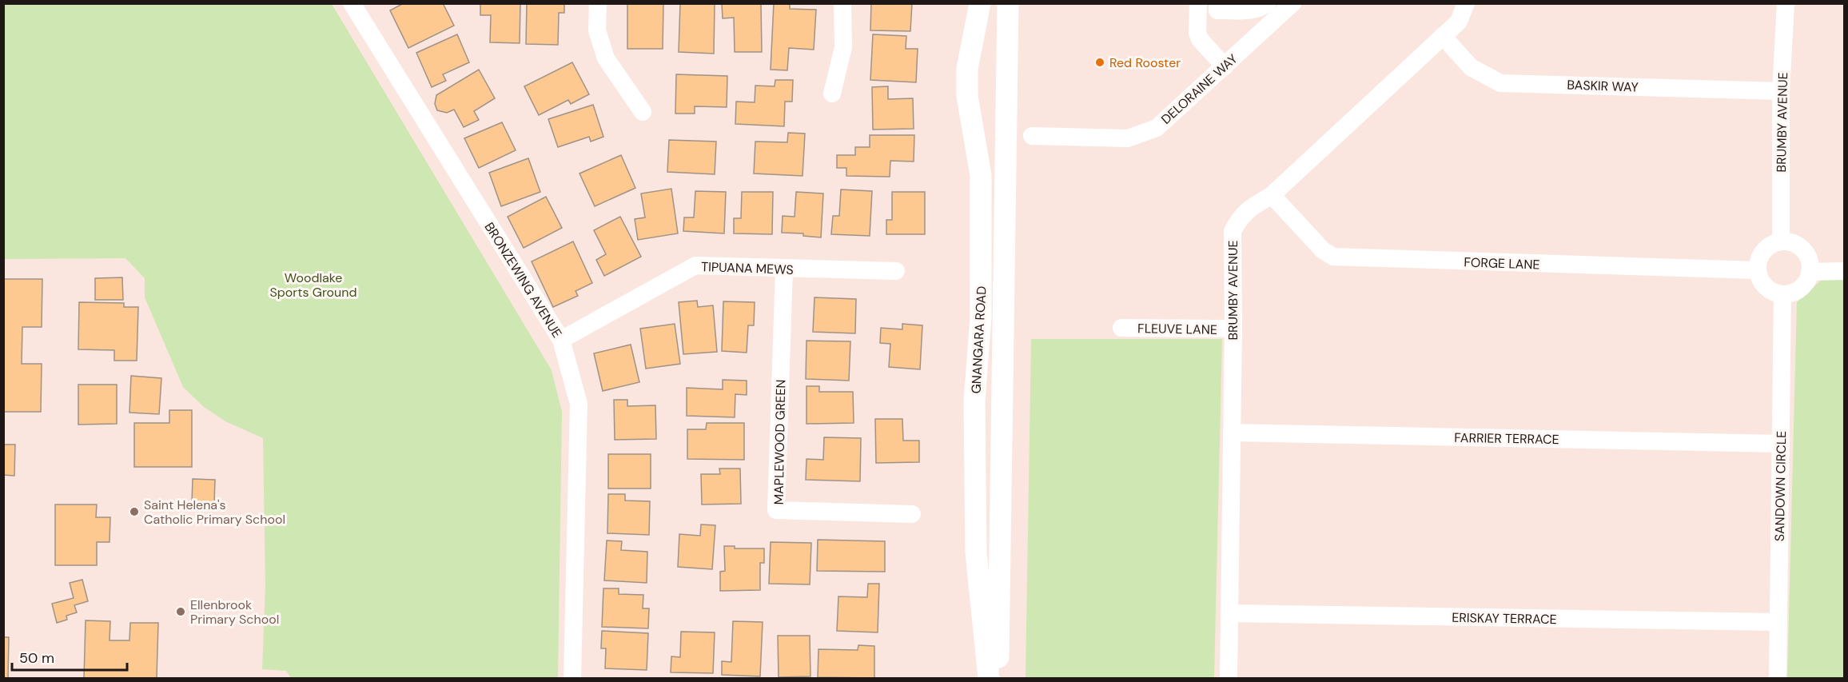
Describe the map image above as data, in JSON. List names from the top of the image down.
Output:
{
  "streets": {
    "main road": ["GNANGARA ROAD"],
    "street": [
      "BASKIR WAY",
      "DELORAINE WAY",
      "BRUMBY AVENUE",
      "FORGE LANE",
      "TIPUANA MEWS",
      "BRONZEWING AVENUE",
      "FLEUVE LANE",
      "FARRIER TERRACE",
      "MAPLEWOOD GREEN",
      "SANDOWN CIRCLE",
      "ERISKAY TERRACE"
    ]
  },
  "crossings": [
    ["BASKIR WAY", "BRUMBY AVENUE"],
    ["BRUMBY AVENUE", "FORGE LANE"],
    ["BRUMBY AVENUE", "FLEUVE LANE"],
    ["BRUMBY AVENUE", "FARRIER TERRACE"],
    ["BRUMBY AVENUE", "SANDOWN CIRCLE"],
    ["BRUMBY AVENUE", "ERISKAY TERRACE"],
    ["FORGE LANE", "SANDOWN CIRCLE"],
    ["TIPUANA MEWS", "BRONZEWING AVENUE"],
    ["TIPUANA MEWS", "MAPLEWOOD GREEN"],
    ["FARRIER TERRACE", "SANDOWN CIRCLE"],
    ["SANDOWN CIRCLE", "ERISKAY TERRACE"]
  ],
  "parks": ["Woodlake Sports Ground"],
  "places": ["Red Rooster", "Saint Helena's Catholic Primary School", "Ellenbrook Primary School"],
  "scale_bar": "50 m"
}
